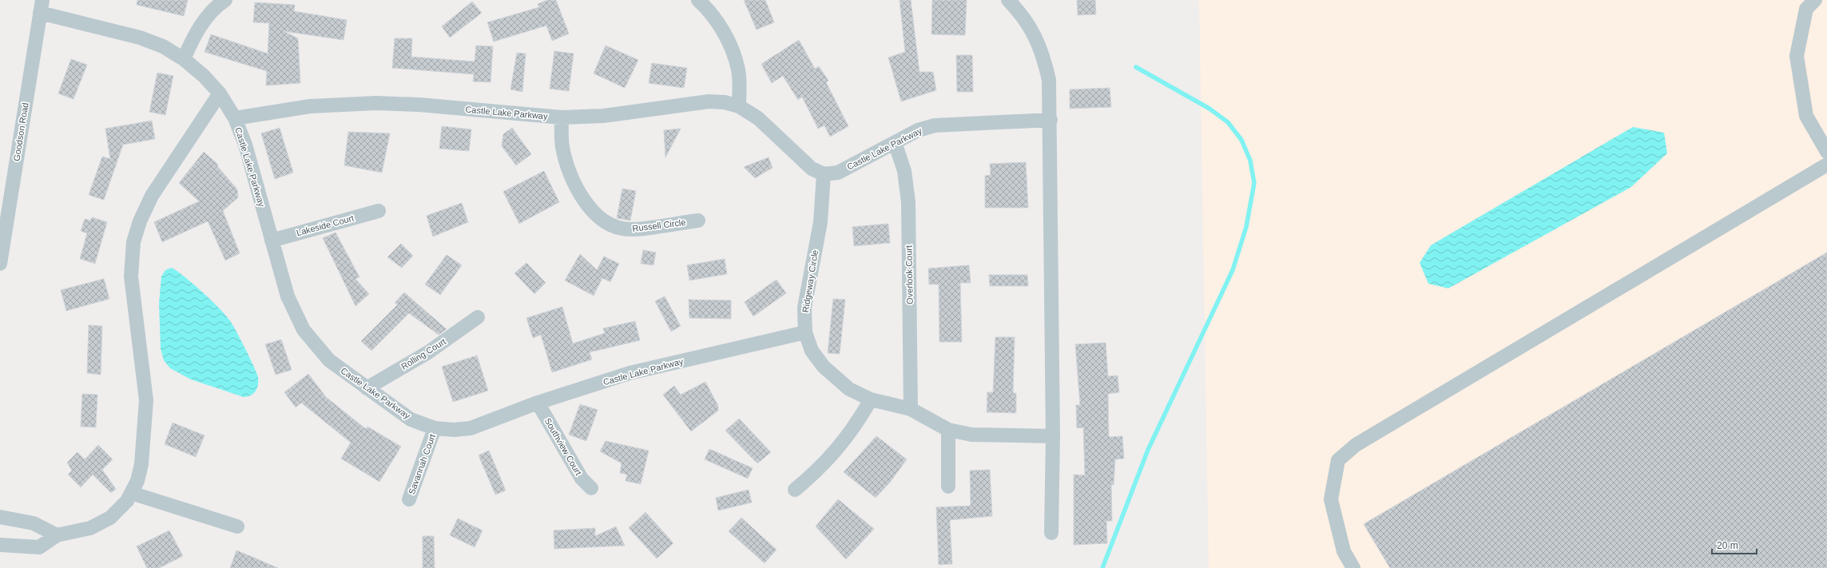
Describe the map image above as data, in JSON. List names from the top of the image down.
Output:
{
  "streets": {
    "street": [
      "Castle Lake Parkway",
      "Goodson Road",
      "Lakeside Court",
      "Russell Circle",
      "Overlook Court",
      "Ridgeway Circle",
      "Rolling Court",
      "Southview Court",
      "Savannah Court"
    ]
  },
  "crossings": [
    ["Castle Lake Parkway", "Goodson Road"],
    ["Castle Lake Parkway", "Lakeside Court"],
    ["Castle Lake Parkway", "Russell Circle"],
    ["Castle Lake Parkway", "Overlook Court"],
    ["Castle Lake Parkway", "Ridgeway Circle"],
    ["Castle Lake Parkway", "Rolling Court"],
    ["Castle Lake Parkway", "Southview Court"],
    ["Castle Lake Parkway", "Savannah Court"],
    ["Overlook Court", "Ridgeway Circle"]
  ],
  "scale_bar": "20 m"
}
